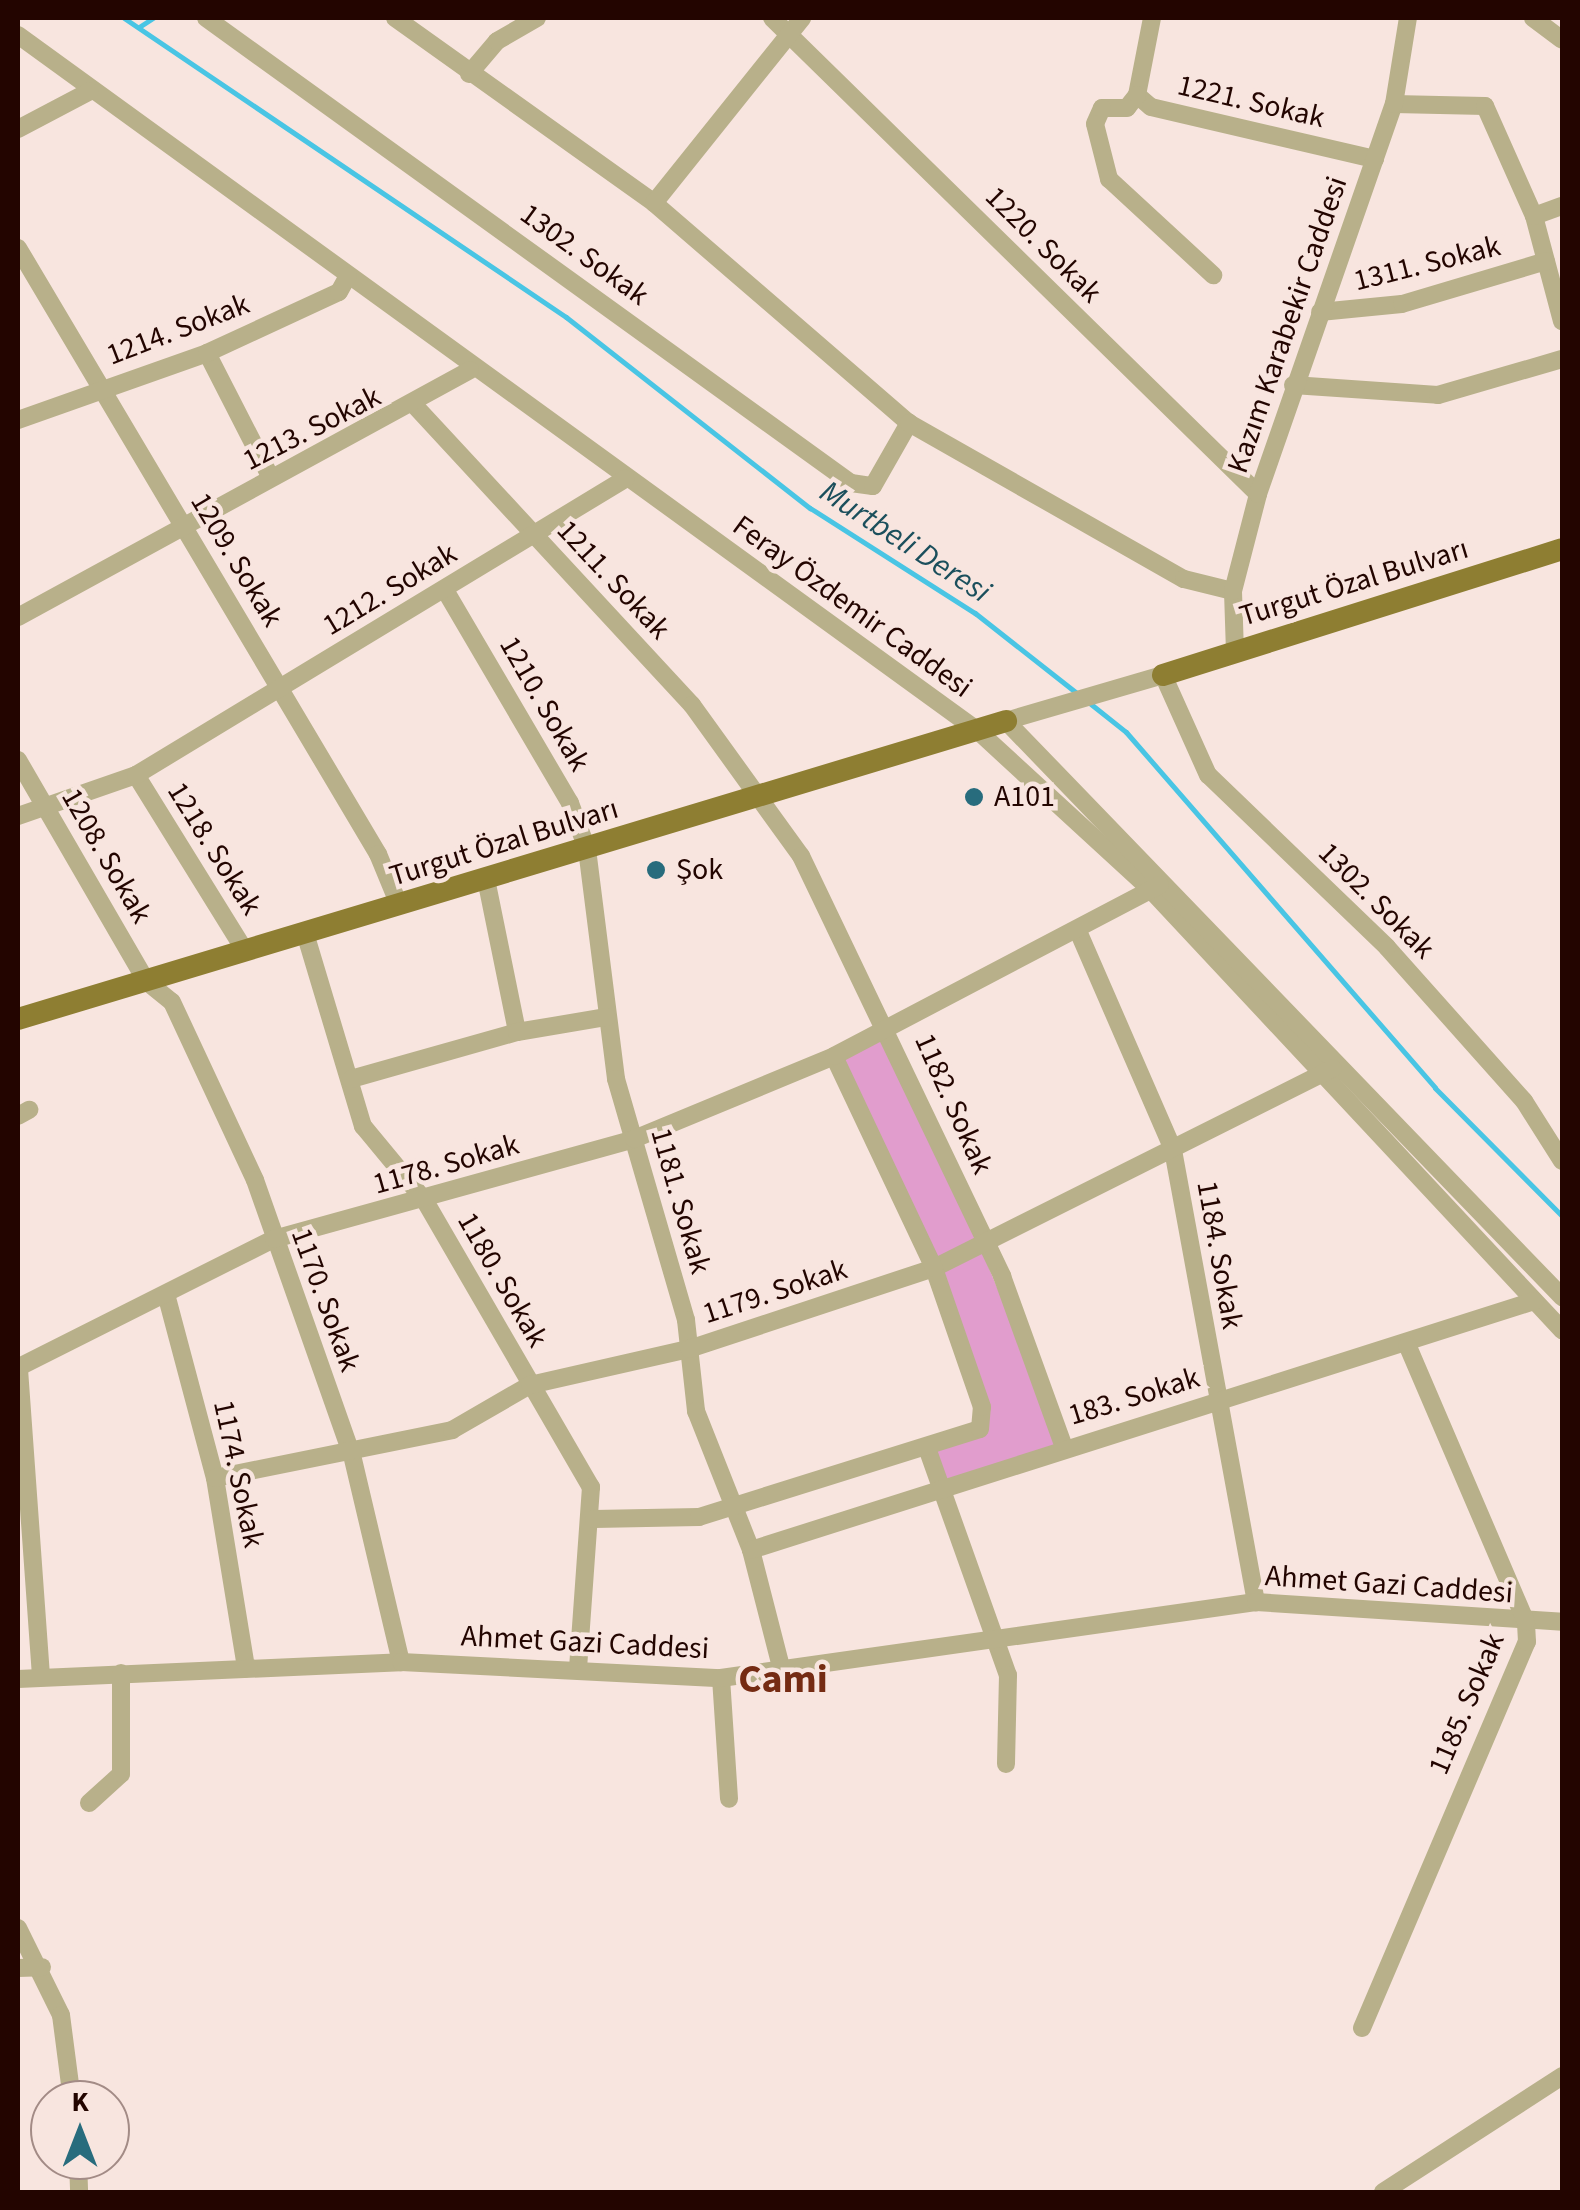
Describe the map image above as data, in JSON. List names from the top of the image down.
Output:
{
  "streets": {
    "main road": ["Turgut Özal Bulvarı"],
    "street": [
      "1221. Sokak",
      "1220. Sokak",
      "1302. Sokak",
      "1311. Sokak",
      "Kazım Karabekir Caddesi",
      "1214. Sokak",
      "1213. Sokak",
      "1209. Sokak",
      "1211. Sokak",
      "1212. Sokak",
      "Feray Özdemir Caddesi",
      "1210. Sokak",
      "1218. Sokak",
      "1208. Sokak",
      "1182. Sokak",
      "1178. Sokak",
      "1181. Sokak",
      "1184. Sokak",
      "1180. Sokak",
      "1179. Sokak",
      "1170. Sokak",
      "183. Sokak",
      "1174. Sokak",
      "Ahmet Gazi Caddesi",
      "1185. Sokak"
    ]
  },
  "crossings": [
    ["1221. Sokak", "Kazım Karabekir Caddesi"],
    ["1220. Sokak", "Kazım Karabekir Caddesi"],
    ["1302. Sokak", "Turgut Özal Bulvarı"],
    ["1311. Sokak", "Kazım Karabekir Caddesi"],
    ["Kazım Karabekir Caddesi", "Turgut Özal Bulvarı"],
    ["1214. Sokak", "1209. Sokak"],
    ["1214. Sokak", "Feray Özdemir Caddesi"],
    ["1213. Sokak", "1209. Sokak"],
    ["1213. Sokak", "1211. Sokak"],
    ["1213. Sokak", "Feray Özdemir Caddesi"],
    ["1209. Sokak", "Turgut Özal Bulvarı"],
    ["1209. Sokak", "1212. Sokak"],
    ["1211. Sokak", "Turgut Özal Bulvarı"],
    ["1211. Sokak", "1212. Sokak"],
    ["1211. Sokak", "1182. Sokak"],
    ["Turgut Özal Bulvarı", "Feray Özdemir Caddesi"],
    ["Turgut Özal Bulvarı", "1210. Sokak"],
    ["Turgut Özal Bulvarı", "1218. Sokak"],
    ["Turgut Özal Bulvarı", "1208. Sokak"],
    ["Turgut Özal Bulvarı", "1182. Sokak"],
    ["Turgut Özal Bulvarı", "1181. Sokak"],
    ["Turgut Özal Bulvarı", "1180. Sokak"],
    ["Turgut Özal Bulvarı", "1170. Sokak"],
    ["1212. Sokak", "Feray Özdemir Caddesi"],
    ["1212. Sokak", "1210. Sokak"],
    ["1212. Sokak", "1218. Sokak"],
    ["1212. Sokak", "1208. Sokak"],
    ["Feray Özdemir Caddesi", "1178. Sokak"],
    ["Feray Özdemir Caddesi", "1179. Sokak"],
    ["Feray Özdemir Caddesi", "183. Sokak"],
    ["1210. Sokak", "1181. Sokak"],
    ["1208. Sokak", "1170. Sokak"],
    ["1182. Sokak", "1178. Sokak"],
    ["1182. Sokak", "1179. Sokak"],
    ["1182. Sokak", "183. Sokak"],
    ["1178. Sokak", "1181. Sokak"],
    ["1178. Sokak", "1184. Sokak"],
    ["1178. Sokak", "1180. Sokak"],
    ["1178. Sokak", "1170. Sokak"],
    ["1178. Sokak", "1174. Sokak"],
    ["1178. Sokak", "Ahmet Gazi Caddesi"],
    ["1181. Sokak", "1179. Sokak"],
    ["1181. Sokak", "183. Sokak"],
    ["1181. Sokak", "Ahmet Gazi Caddesi"],
    ["1184. Sokak", "1179. Sokak"],
    ["1184. Sokak", "183. Sokak"],
    ["1184. Sokak", "Ahmet Gazi Caddesi"],
    ["1180. Sokak", "1179. Sokak"],
    ["1180. Sokak", "Ahmet Gazi Caddesi"],
    ["1179. Sokak", "1170. Sokak"],
    ["1179. Sokak", "1174. Sokak"],
    ["1170. Sokak", "Ahmet Gazi Caddesi"],
    ["183. Sokak", "1185. Sokak"],
    ["1174. Sokak", "Ahmet Gazi Caddesi"],
    ["Ahmet Gazi Caddesi", "1185. Sokak"]
  ],
  "districts": ["Cami"],
  "water": ["Murtbeli Deresi"],
  "places": ["A101", "Şok"],
  "north": "top"
}
